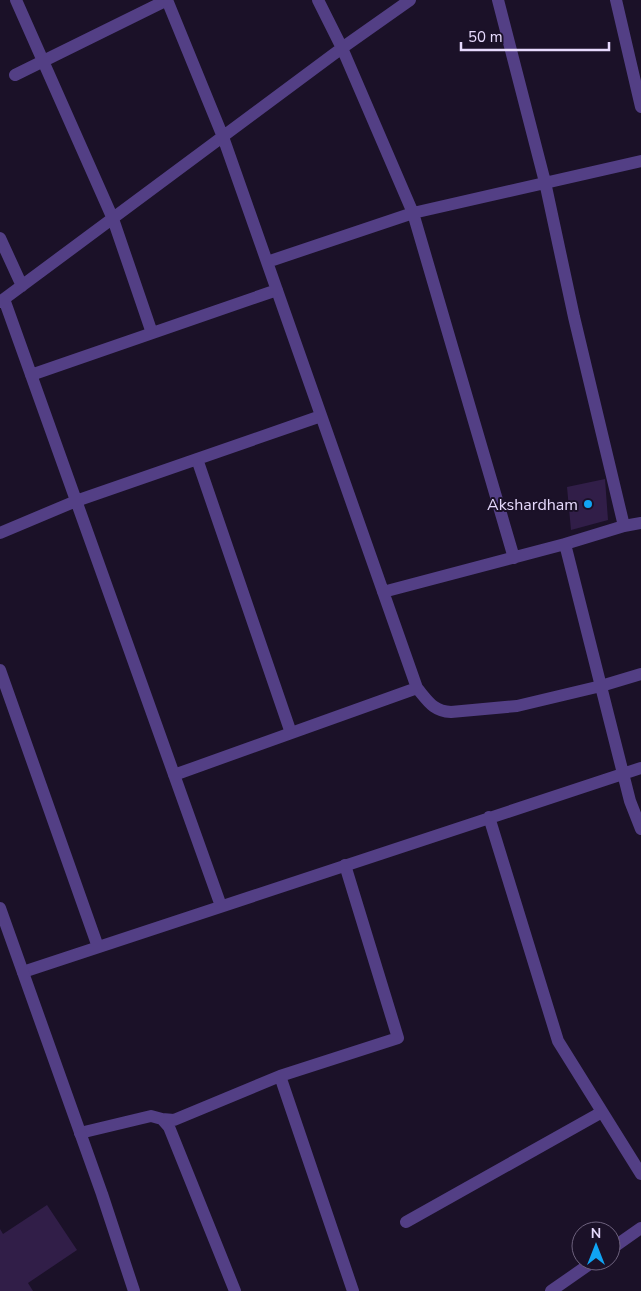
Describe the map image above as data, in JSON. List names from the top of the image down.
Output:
{
  "places": ["Akshardham"],
  "scale_bar": "50 m",
  "north": "top"
}
